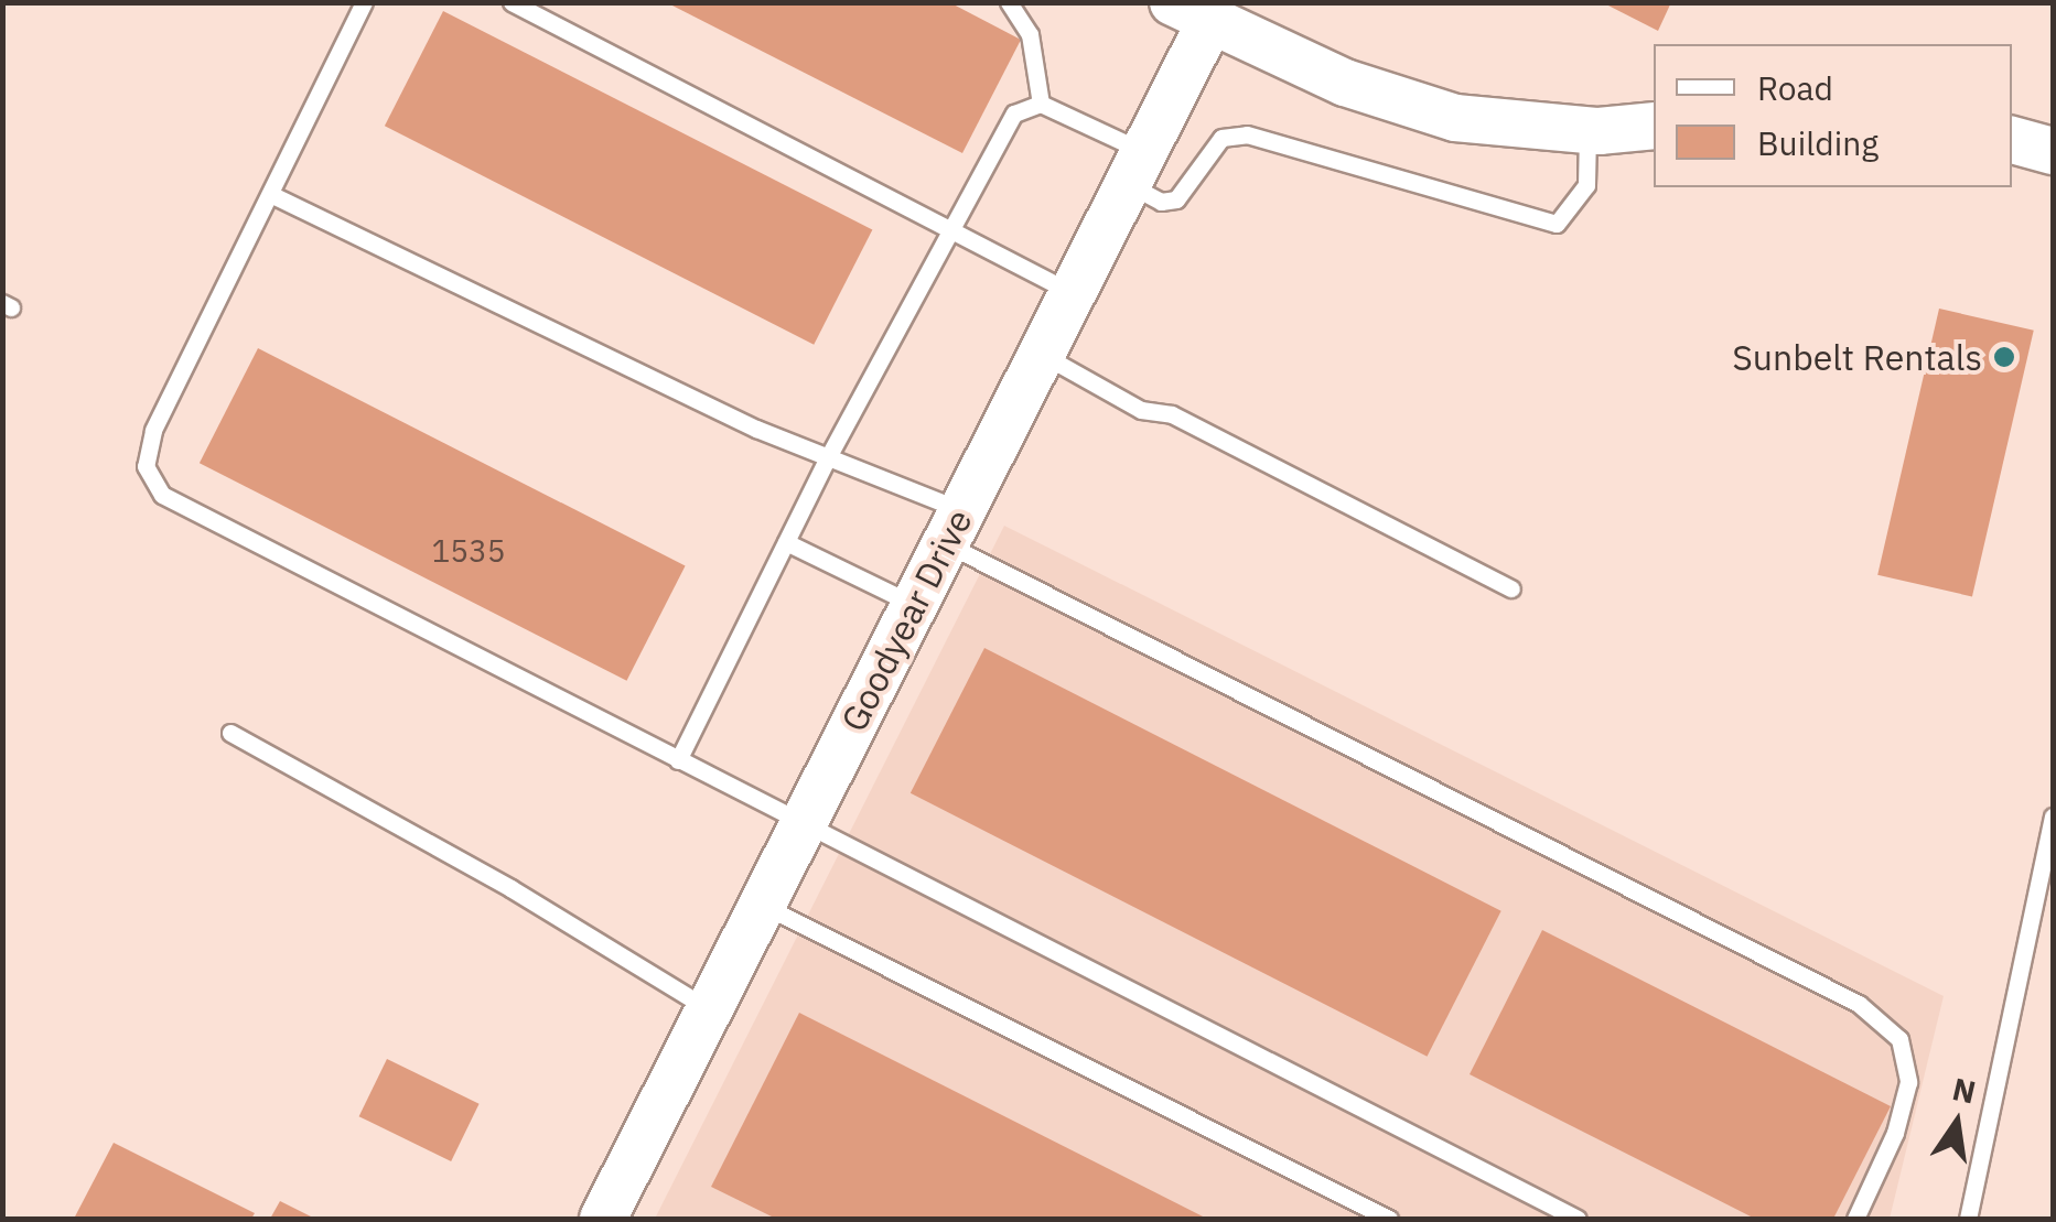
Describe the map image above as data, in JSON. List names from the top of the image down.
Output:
{
  "streets": {
    "street": ["Goodyear Drive"]
  },
  "places": ["Sunbelt Rentals"],
  "house_numbers": ["1535"],
  "legend": ["Road", "Building"],
  "north": "top"
}
